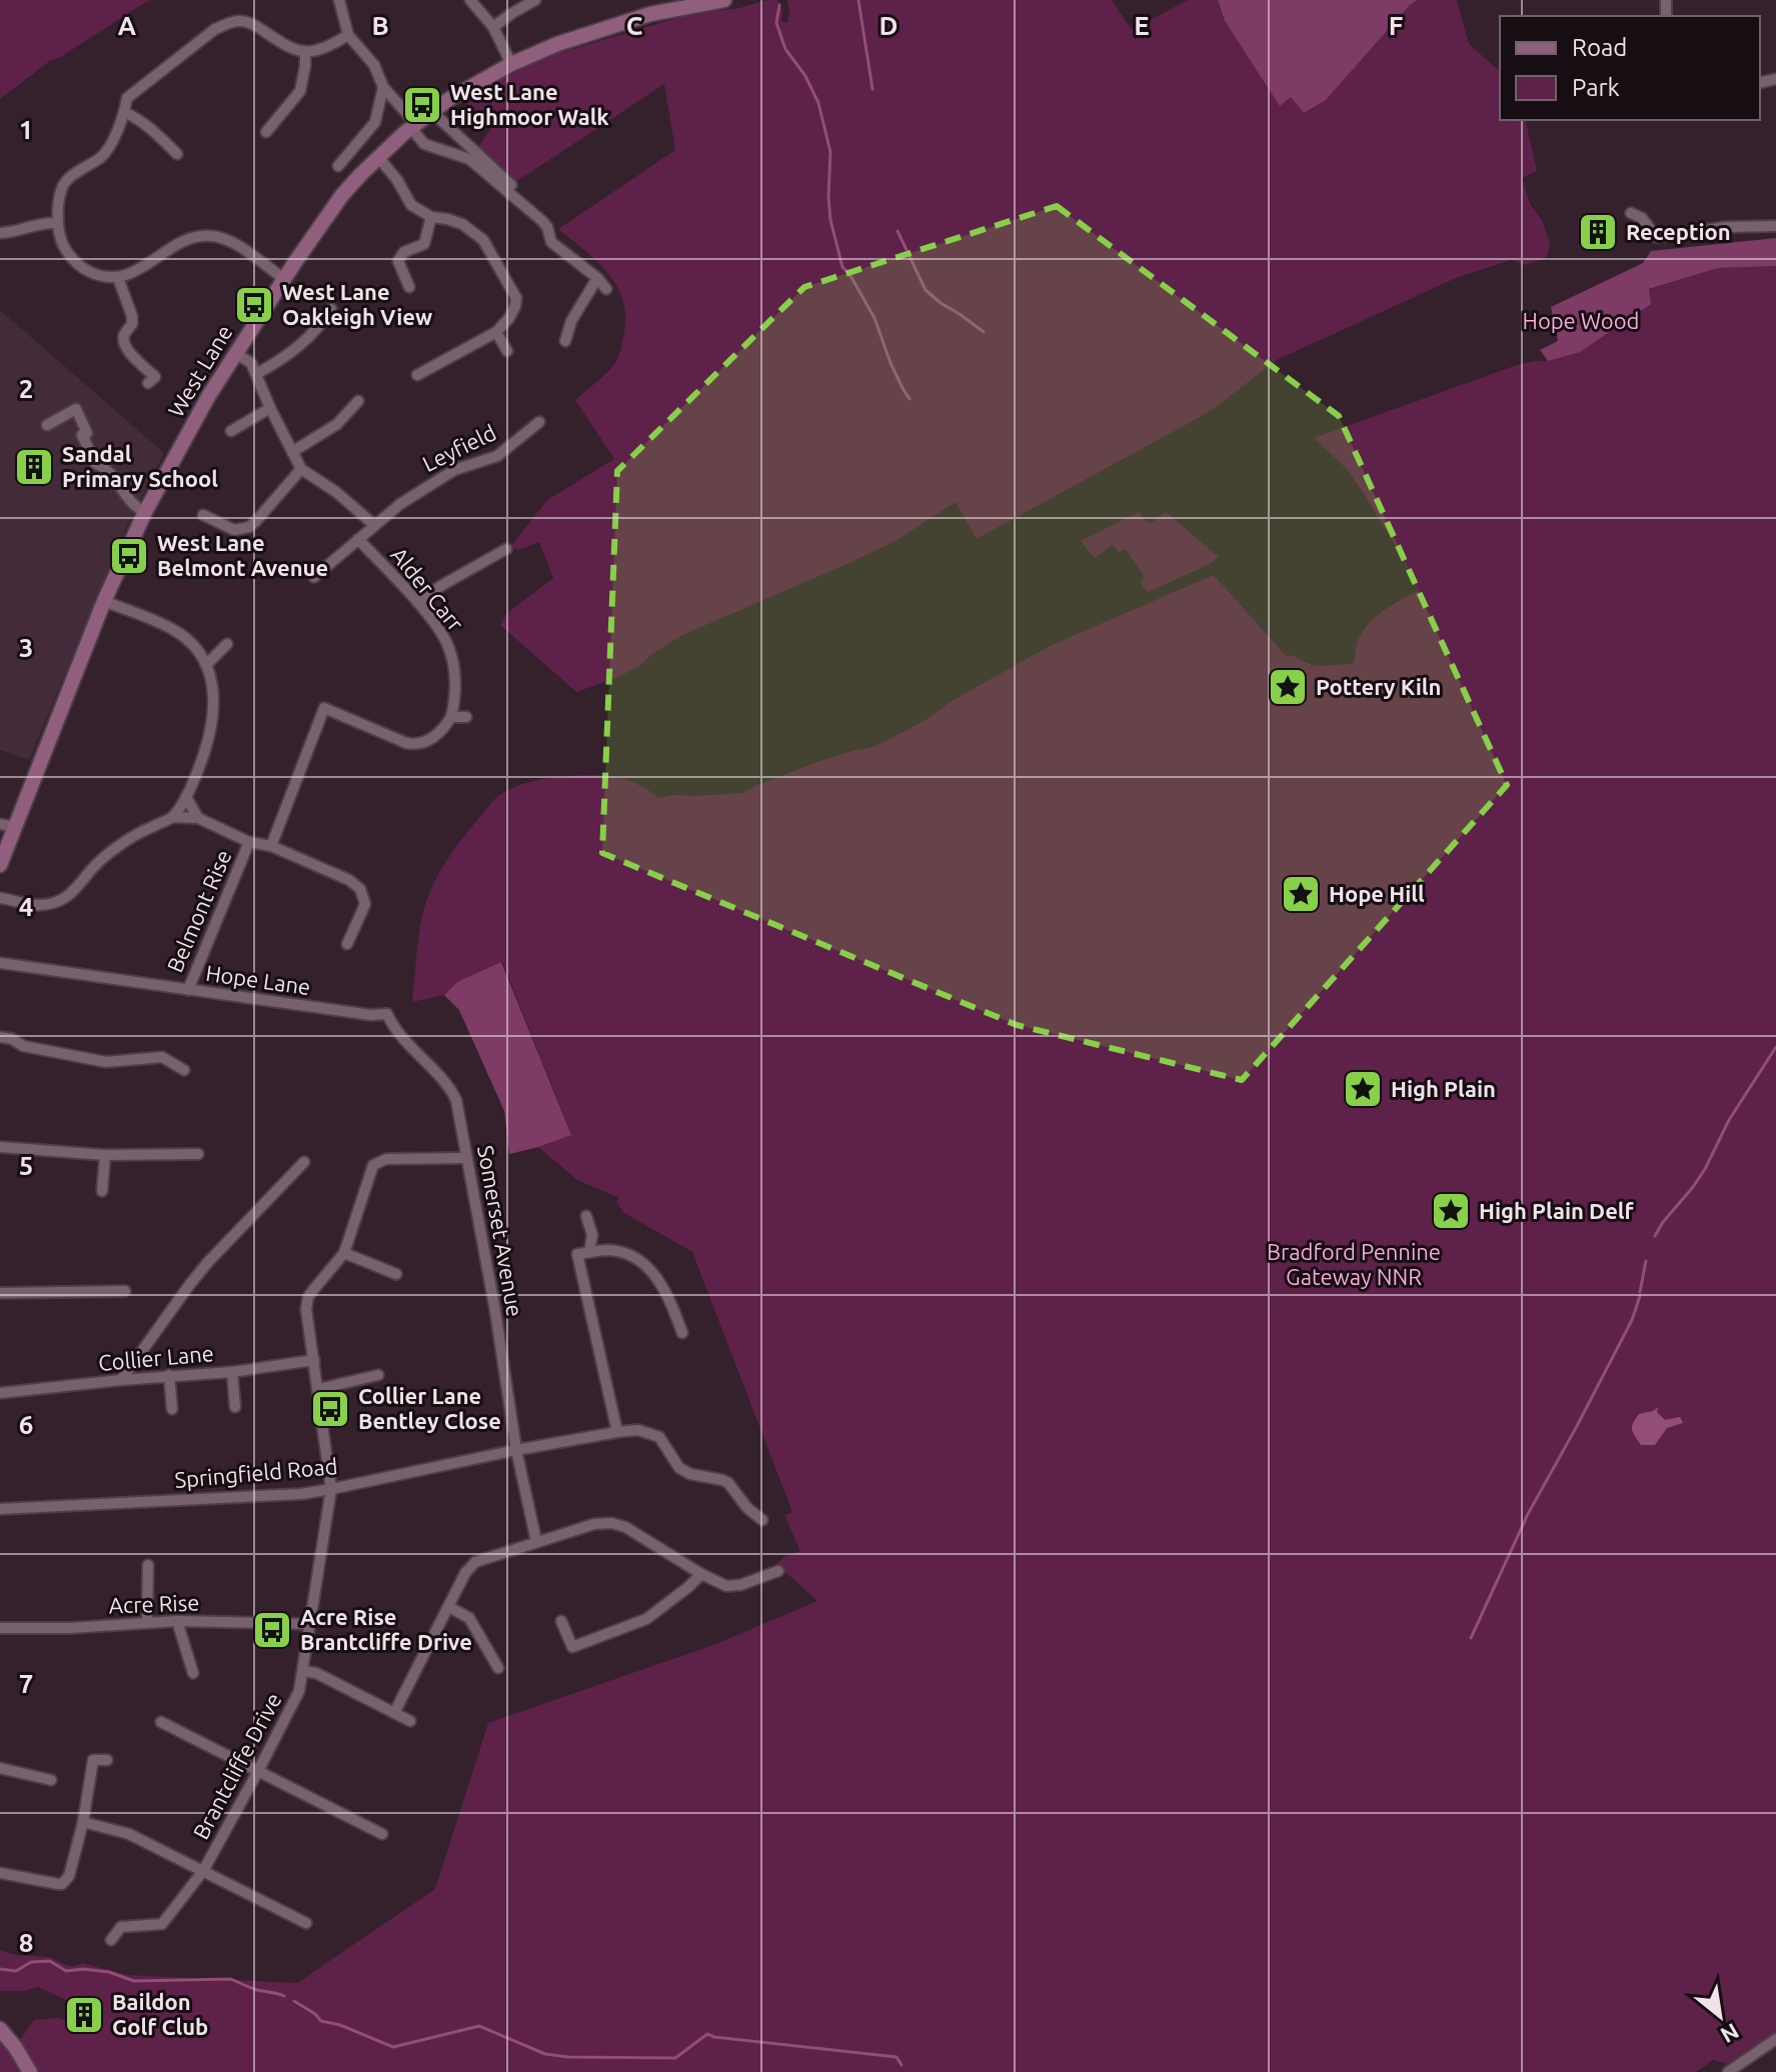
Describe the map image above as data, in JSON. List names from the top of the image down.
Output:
{
  "streets": {
    "street": [
      "West Lane",
      "Leyfield",
      "Alder Carr",
      "Belmont Rise",
      "Hope Lane",
      "Somerset Avenue",
      "Collier Lane",
      "Springfield Road",
      "Acre Rise",
      "Brantcliffe Drive"
    ]
  },
  "crossings": [
    ["Leyfield", "Alder Carr"],
    ["Belmont Rise", "Hope Lane"],
    ["Hope Lane", "Somerset Avenue"],
    ["Somerset Avenue", "Springfield Road"],
    ["Collier Lane", "Brantcliffe Drive"],
    ["Springfield Road", "Brantcliffe Drive"],
    ["Acre Rise", "Brantcliffe Drive"]
  ],
  "parks": ["Hope Wood", "Bradford Pennine Gateway NNR"],
  "places": {
    "bus stop": [
      "West Lane Highmoor Walk",
      "West Lane Oakleigh View",
      "West Lane Belmont Avenue",
      "Collier Lane Bentley Close",
      "Acre Rise Brantcliffe Drive"
    ],
    "building": ["Reception", "Sandal Primary School", "Baildon Golf Club"],
    "place": [
      "Pottery Kiln",
      "Hope Hill",
      "High Plain",
      "High Plain Delf"
    ]
  },
  "legend": ["Road", "Park"],
  "north": "bottom right",
  "grid": {
    "columns": [
      "A",
      "B",
      "C",
      "D",
      "E",
      "F"
    ],
    "rows": [
      "1",
      "2",
      "3",
      "4",
      "5",
      "6",
      "7",
      "8"
    ]
  }
}
